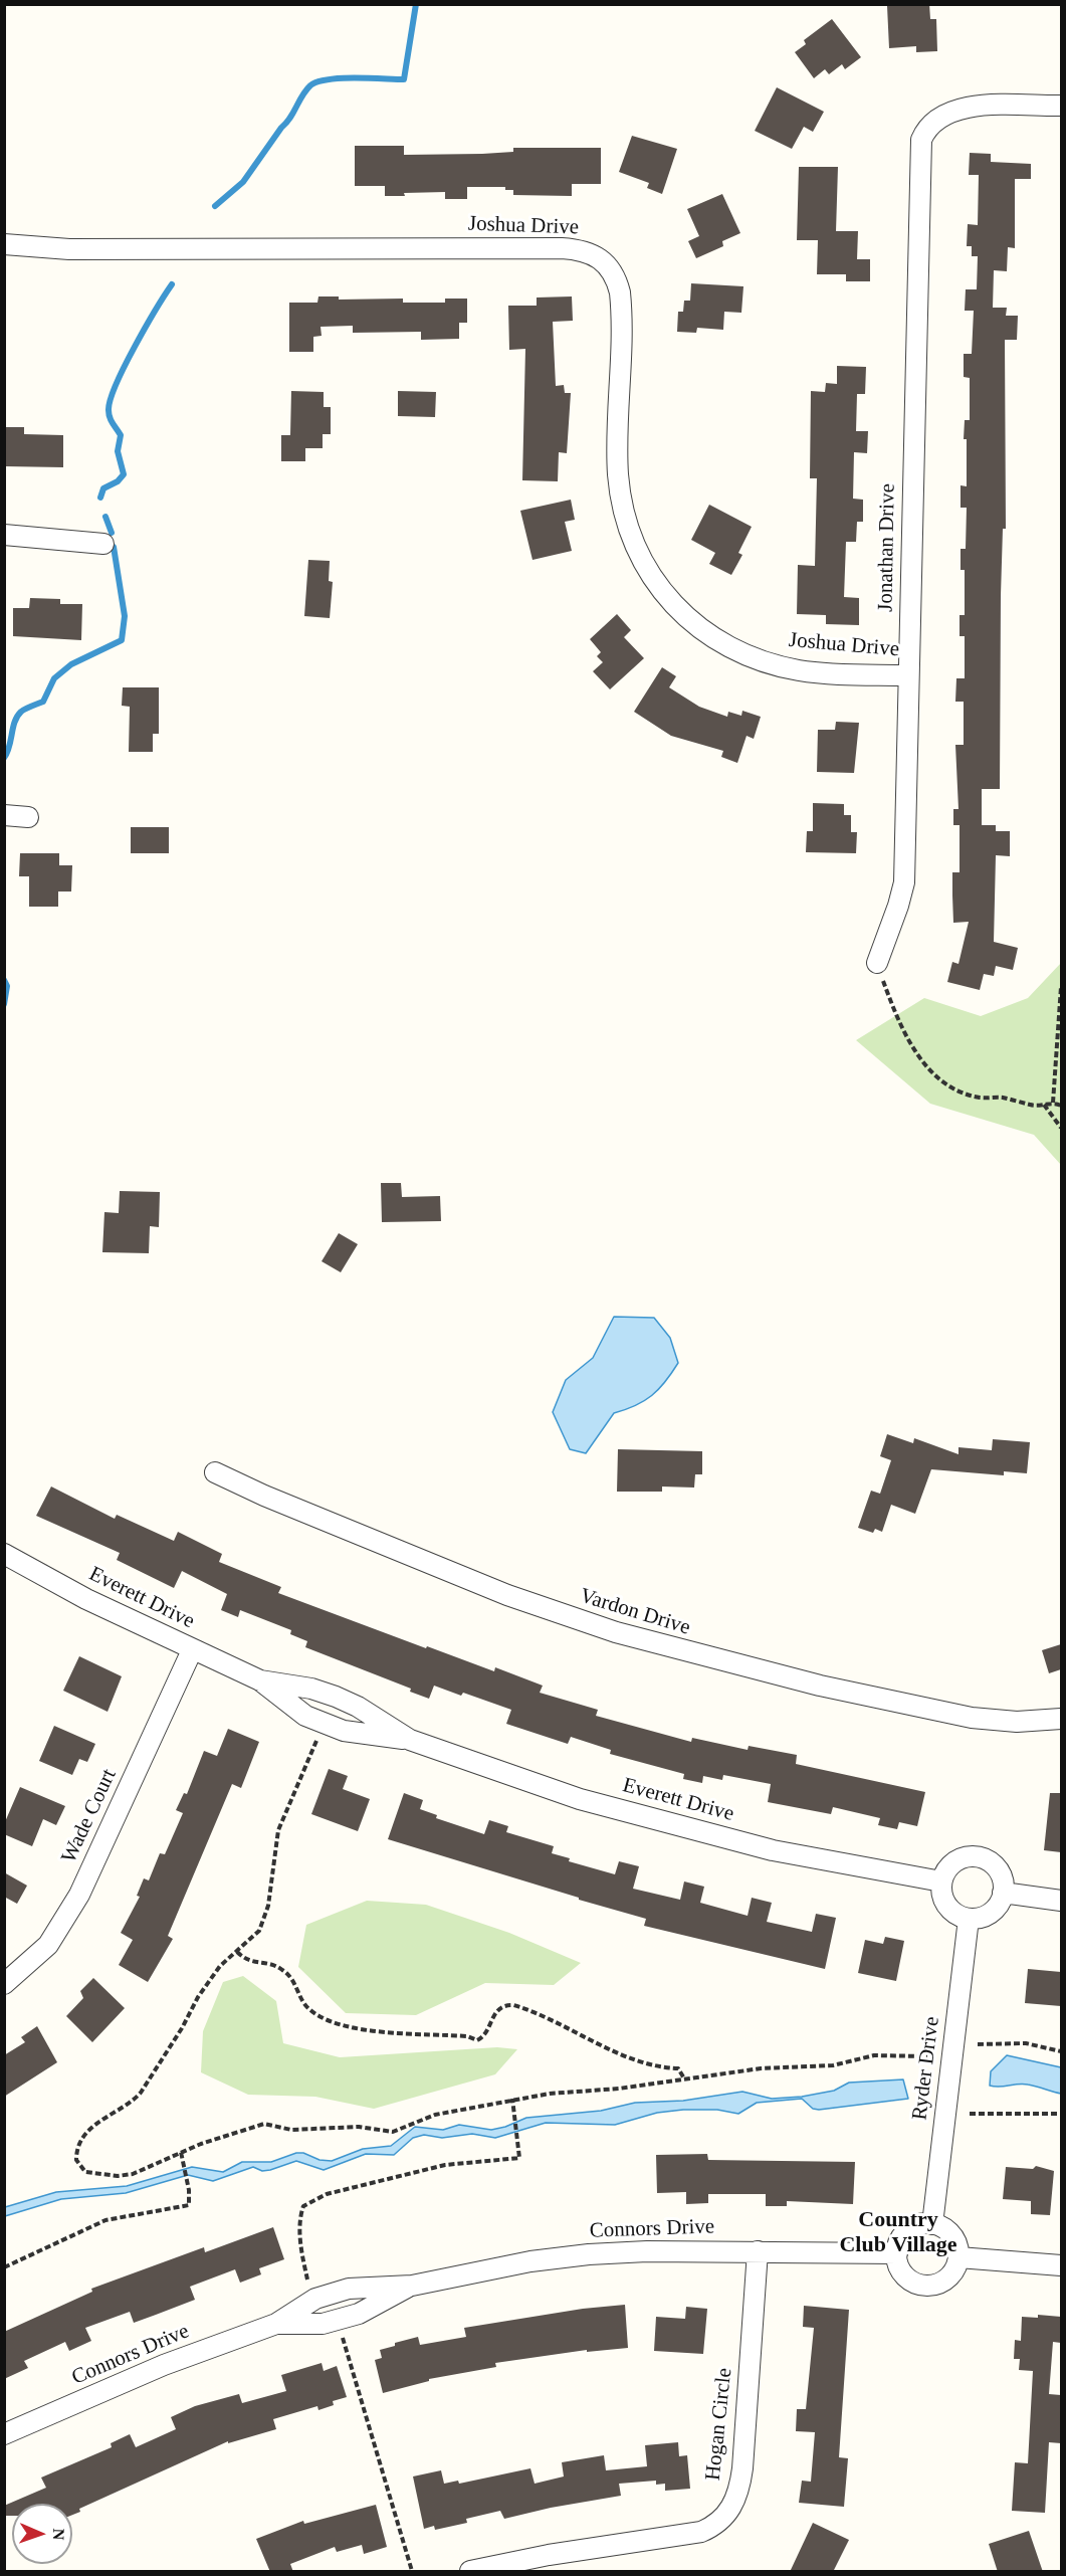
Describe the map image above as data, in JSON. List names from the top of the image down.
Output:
{
  "streets": {
    "street": [
      "Joshua Drive",
      "Jonathan Drive",
      "Everett Drive",
      "Vardon Drive",
      "Wade Court",
      "Ryder Drive",
      "Connors Drive",
      "Hogan Circle"
    ]
  },
  "crossings": [
    ["Joshua Drive", "Jonathan Drive"],
    ["Everett Drive", "Wade Court"],
    ["Everett Drive", "Ryder Drive"],
    ["Ryder Drive", "Connors Drive"],
    ["Connors Drive", "Hogan Circle"]
  ],
  "districts": ["Country Club Village"],
  "north": "right"
}
